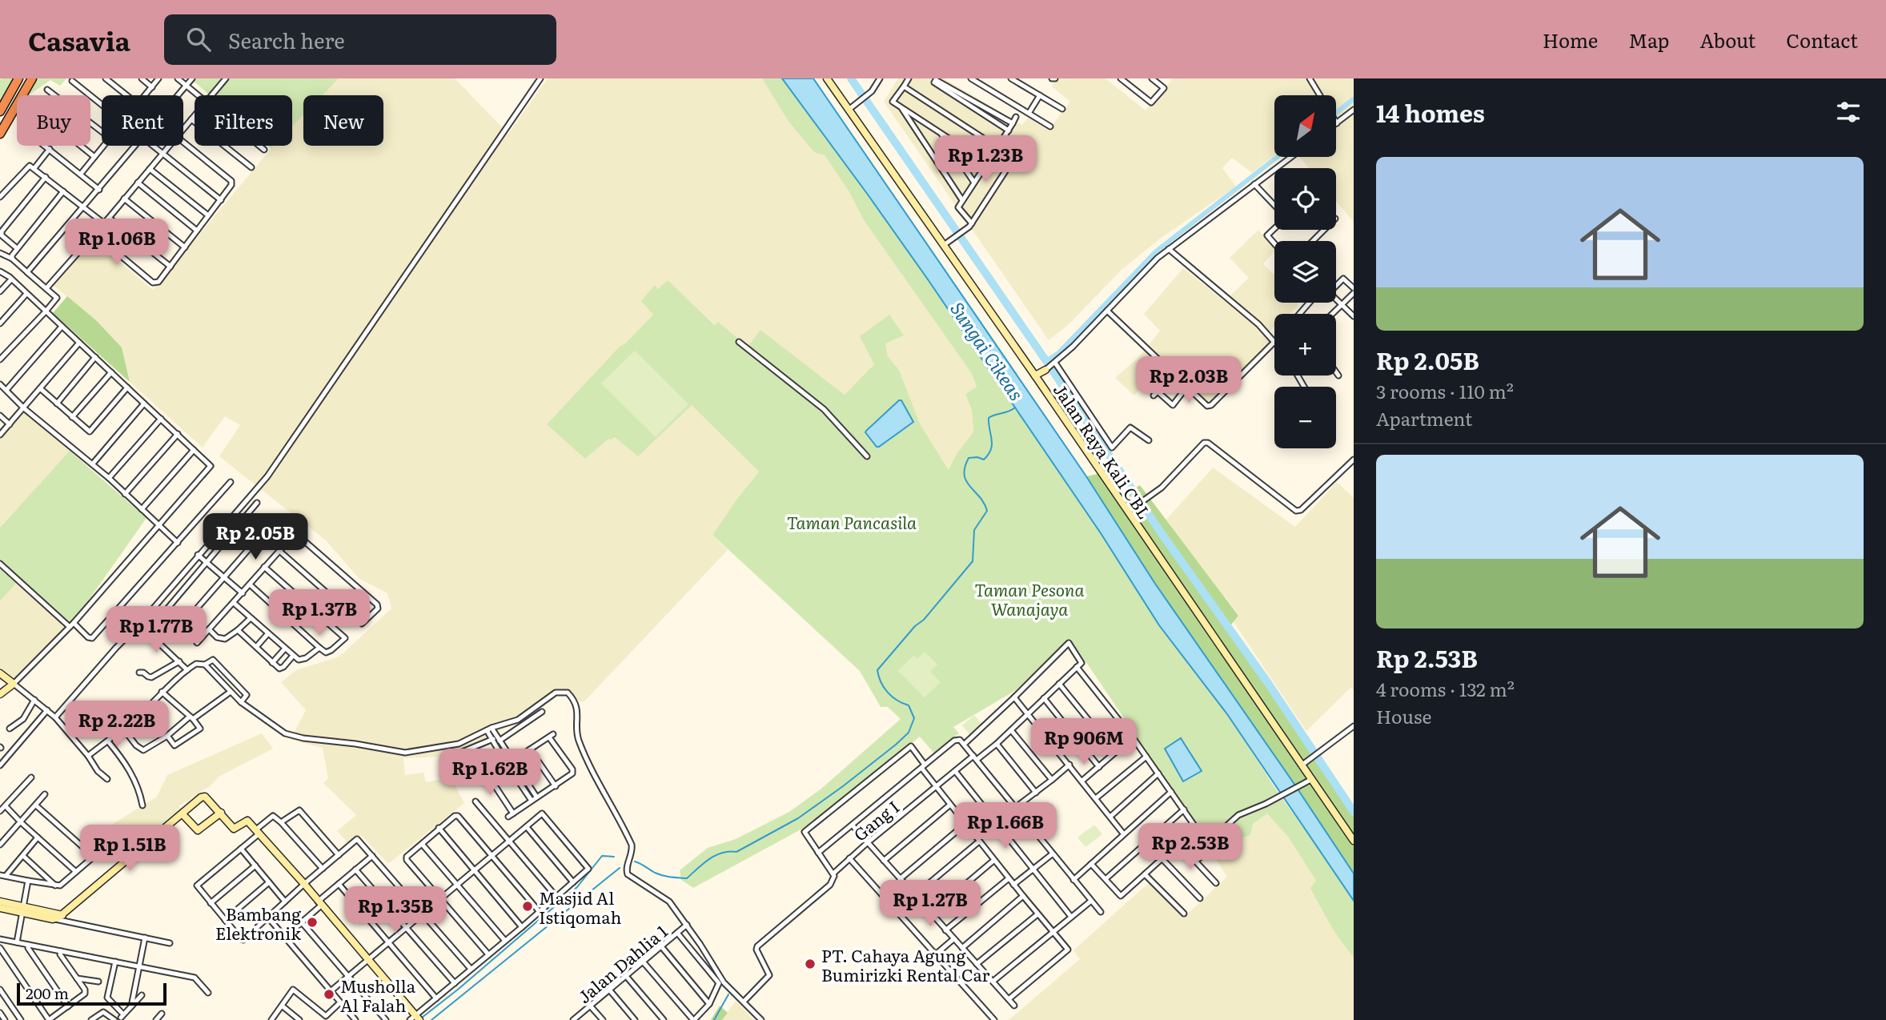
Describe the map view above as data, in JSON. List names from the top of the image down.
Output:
{
  "streets": {
    "main road": ["Jalan Raya Kali CBL"],
    "street": ["Gang I", "Jalan Dahlia 1"]
  },
  "water": ["Sungai Cikeas"],
  "parks": ["Taman Pancasila", "Taman Pesona Wanajaya"],
  "places": [
    "Masjid Al Istiqomah",
    "Bambang Elektronik",
    "PT. Cahaya Agung Bumirizki Rental Car",
    "Musholla Al Falah"
  ],
  "scale_bar": "200 m",
  "north": "top right",
  "page": {
    "header": "Casavia",
    "search": "Search here",
    "nav": [
      "Home",
      "Map",
      "About",
      "Contact"
    ],
    "heading": "14 homes",
    "map_buttons": ["+", "−"],
    "chip": [
      "Buy",
      "Rent",
      "Filters",
      "New"
    ],
    "price": [
      "Rp 1.23B",
      "Rp 1.06B",
      "Rp 2.03B",
      "Rp 2.05B",
      "Rp 1.37B",
      "Rp 1.77B",
      "Rp 2.22B",
      "Rp 906M",
      "Rp 1.62B",
      "Rp 1.66B",
      "Rp 2.53B",
      "Rp 1.51B",
      "Rp 1.27B",
      "Rp 1.35B"
    ],
    "list": [
      {
        "name": "Rp 2.05B",
        "note": "3 rooms · 110 m² · Apartment"
      },
      {
        "name": "Rp 2.53B",
        "note": "4 rooms · 132 m² · House"
      }
    ],
    "scale": "200 m"
  }
}
